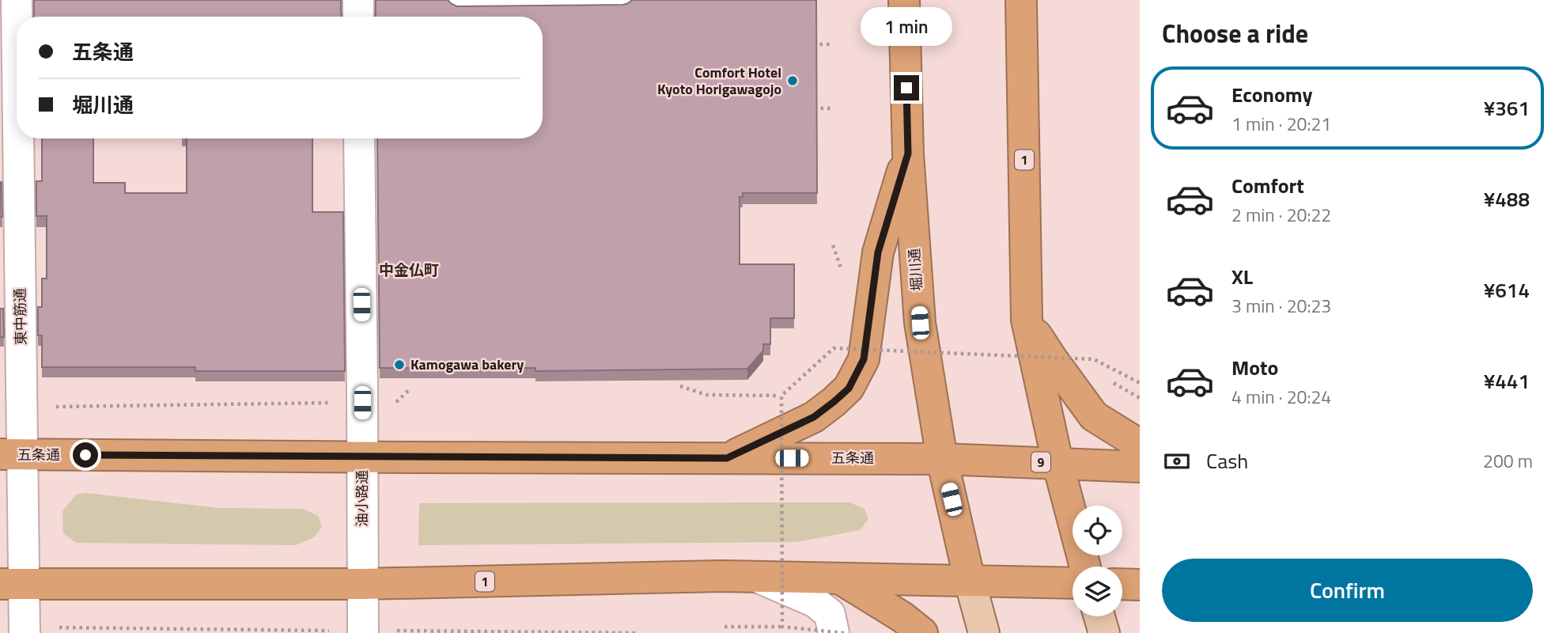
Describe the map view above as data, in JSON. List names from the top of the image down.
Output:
{
  "streets": {
    "highway": [
      "1",
      "堀川通",
      "五条通",
      "9"
    ],
    "street": ["東中筋通", "油小路通"]
  },
  "crossings": [
    ["1", "堀川通"],
    ["1", "東中筋通"],
    ["1", "五条通"],
    ["1", "油小路通"],
    ["堀川通", "五条通"],
    ["東中筋通", "五条通"],
    ["五条通", "油小路通"]
  ],
  "districts": ["中金仏町"],
  "places": ["Comfort Hotel Kyoto Horigawagojo", "Kamogawa bakery"],
  "page": {
    "heading": "Choose a ride",
    "bubble": "1 min",
    "banner": ["五条通", "堀川通"],
    "list": [
      {
        "name": "Economy",
        "note": "1 min · 20:21",
        "value": "¥361"
      },
      {
        "name": "Comfort",
        "note": "2 min · 20:22",
        "value": "¥488"
      },
      {
        "name": "XL",
        "note": "3 min · 20:23",
        "value": "¥614"
      },
      {
        "name": "Moto",
        "note": "4 min · 20:24",
        "value": "¥441"
      }
    ],
    "pay": ["Cash", "200 m"],
    "buttons": "Confirm"
  }
}
